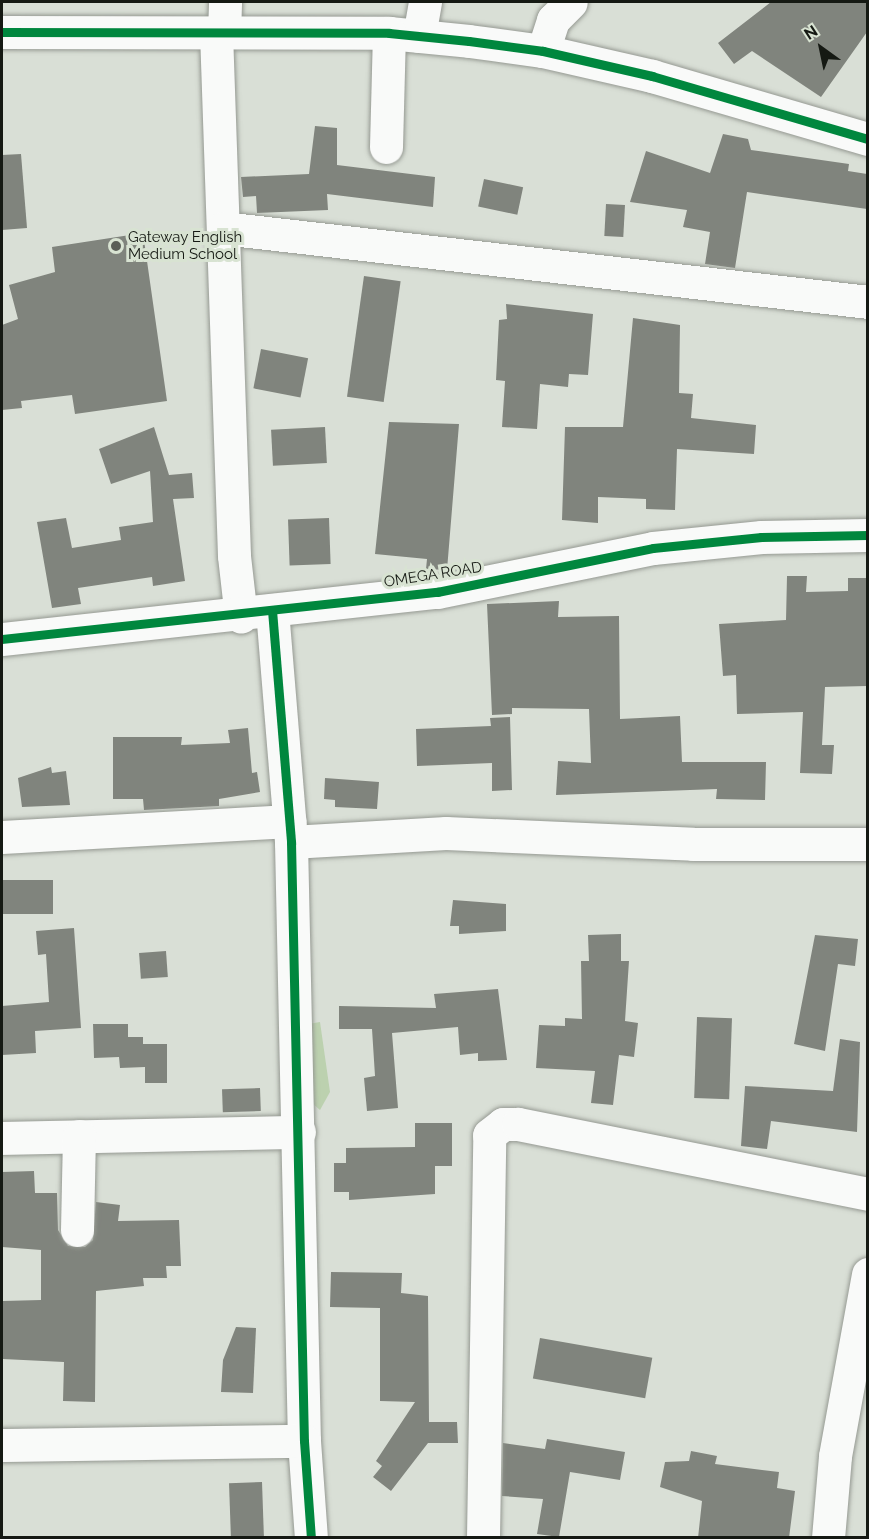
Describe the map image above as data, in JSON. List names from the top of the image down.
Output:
{
  "streets": {
    "street": ["OMEGA ROAD"]
  },
  "places": ["Gateway English Medium School"],
  "north": "top left"
}
